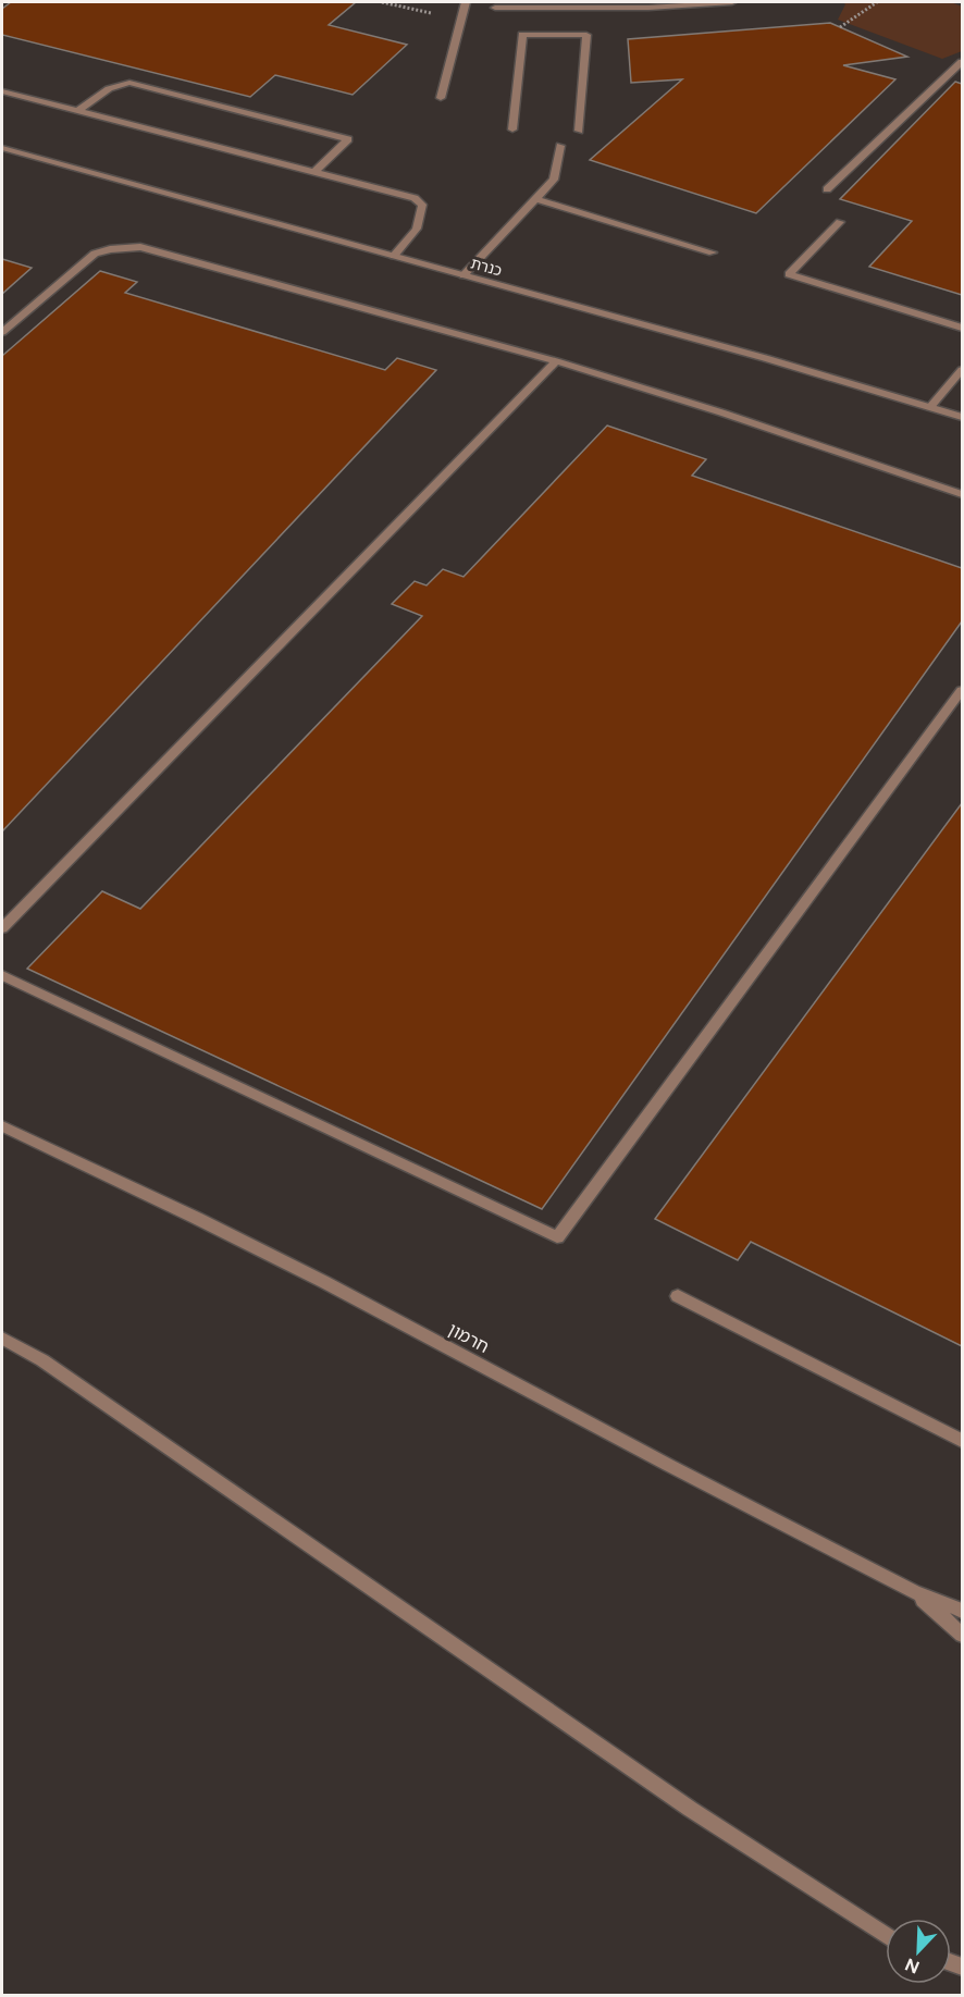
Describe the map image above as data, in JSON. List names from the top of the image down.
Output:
{
  "streets": {
    "street": ["כנרת", "חרמון"]
  },
  "north": "bottom left"
}
